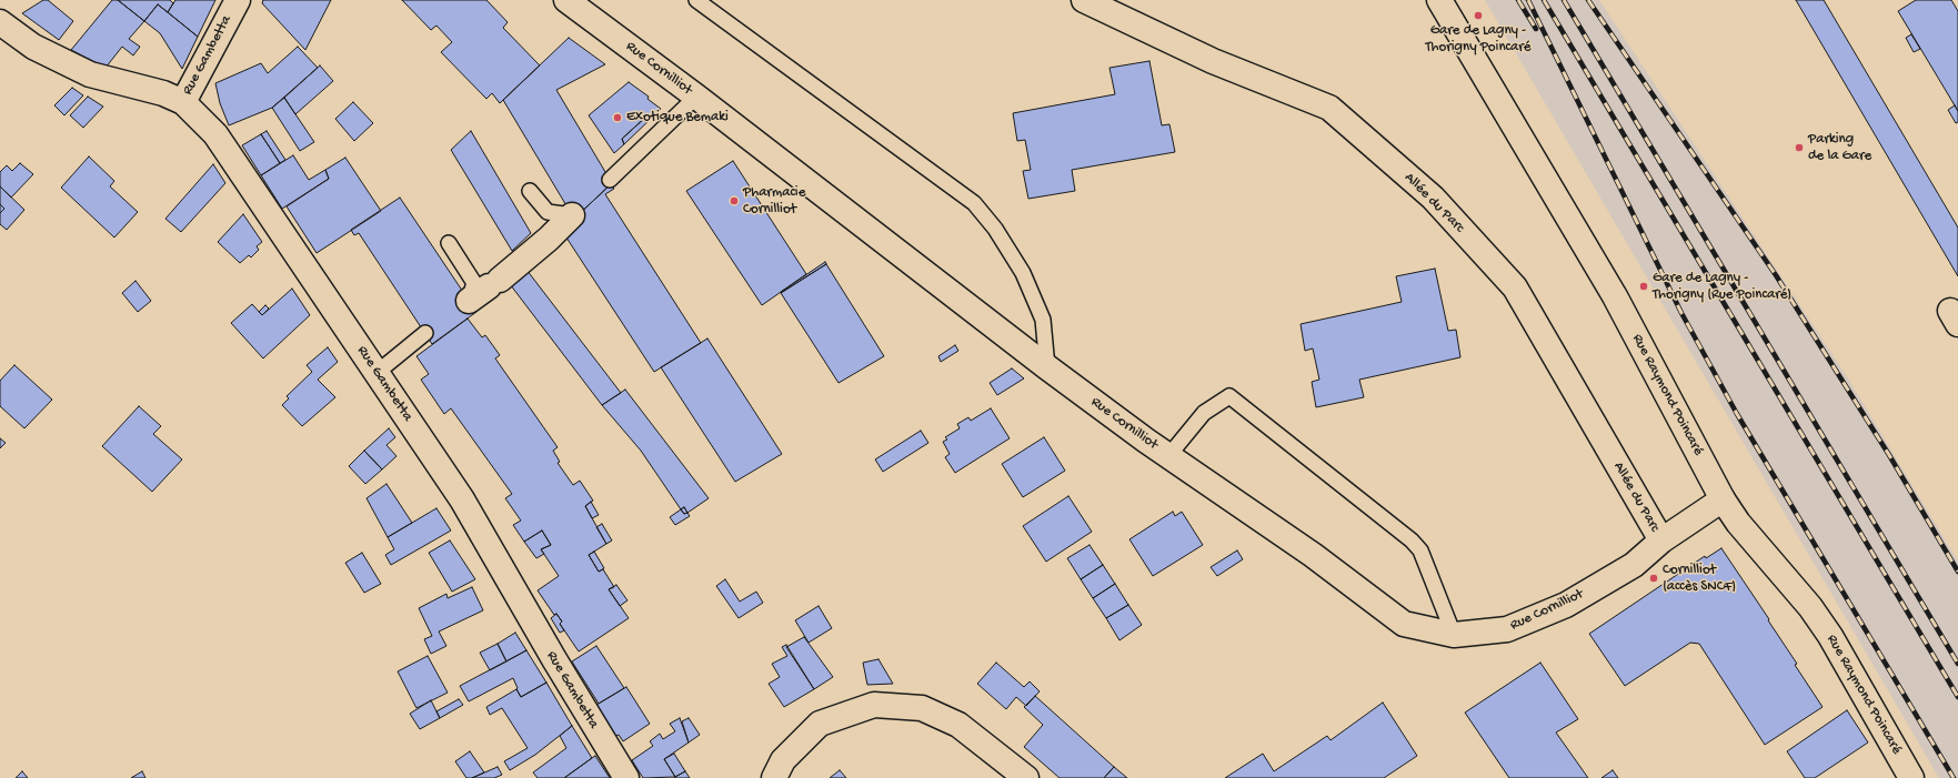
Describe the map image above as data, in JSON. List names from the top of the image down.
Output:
{
  "streets": {
    "street": [
      "Rue Gambetta",
      "Rue Cornilliot",
      "Allée du Parc",
      "Rue Raymond Poincaré"
    ]
  },
  "crossings": [
    ["Rue Cornilliot", "Allée du Parc"],
    ["Rue Cornilliot", "Rue Raymond Poincaré"]
  ],
  "places": [
    "Gare de Lagny - Thorigny Poincaré",
    "Exotique Bemaki",
    "Parking de la Gare",
    "Pharmacie Cornilliot",
    "Gare de Lagny - Thorigny (Rue Poincaré)",
    "Cornilliot (accès SNCF)"
  ]
}
